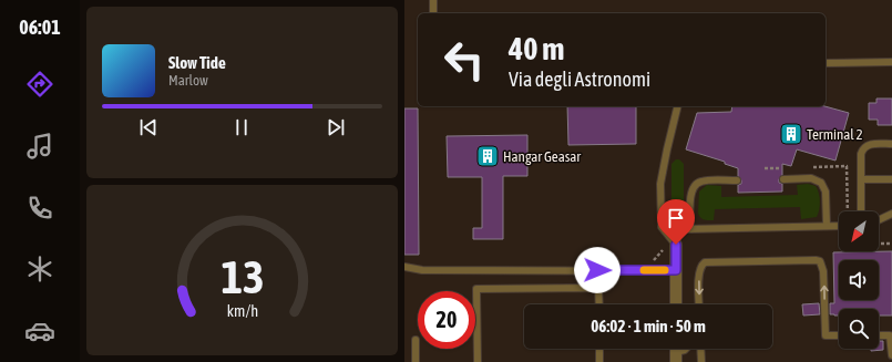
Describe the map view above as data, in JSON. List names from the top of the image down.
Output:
{
  "places": {
    "building": ["Terminal 2", "Hangar Geasar"]
  },
  "north": "bottom left",
  "page": {
    "tabs": "06:01",
    "turn": ["40 m", "Via degli Astronomi"],
    "song": ["Slow Tide", "Marlow"],
    "limit": "20",
    "trip": "06:02 · 1 min · 50 m",
    "gauge": ["13", "km/h"]
  }
}
